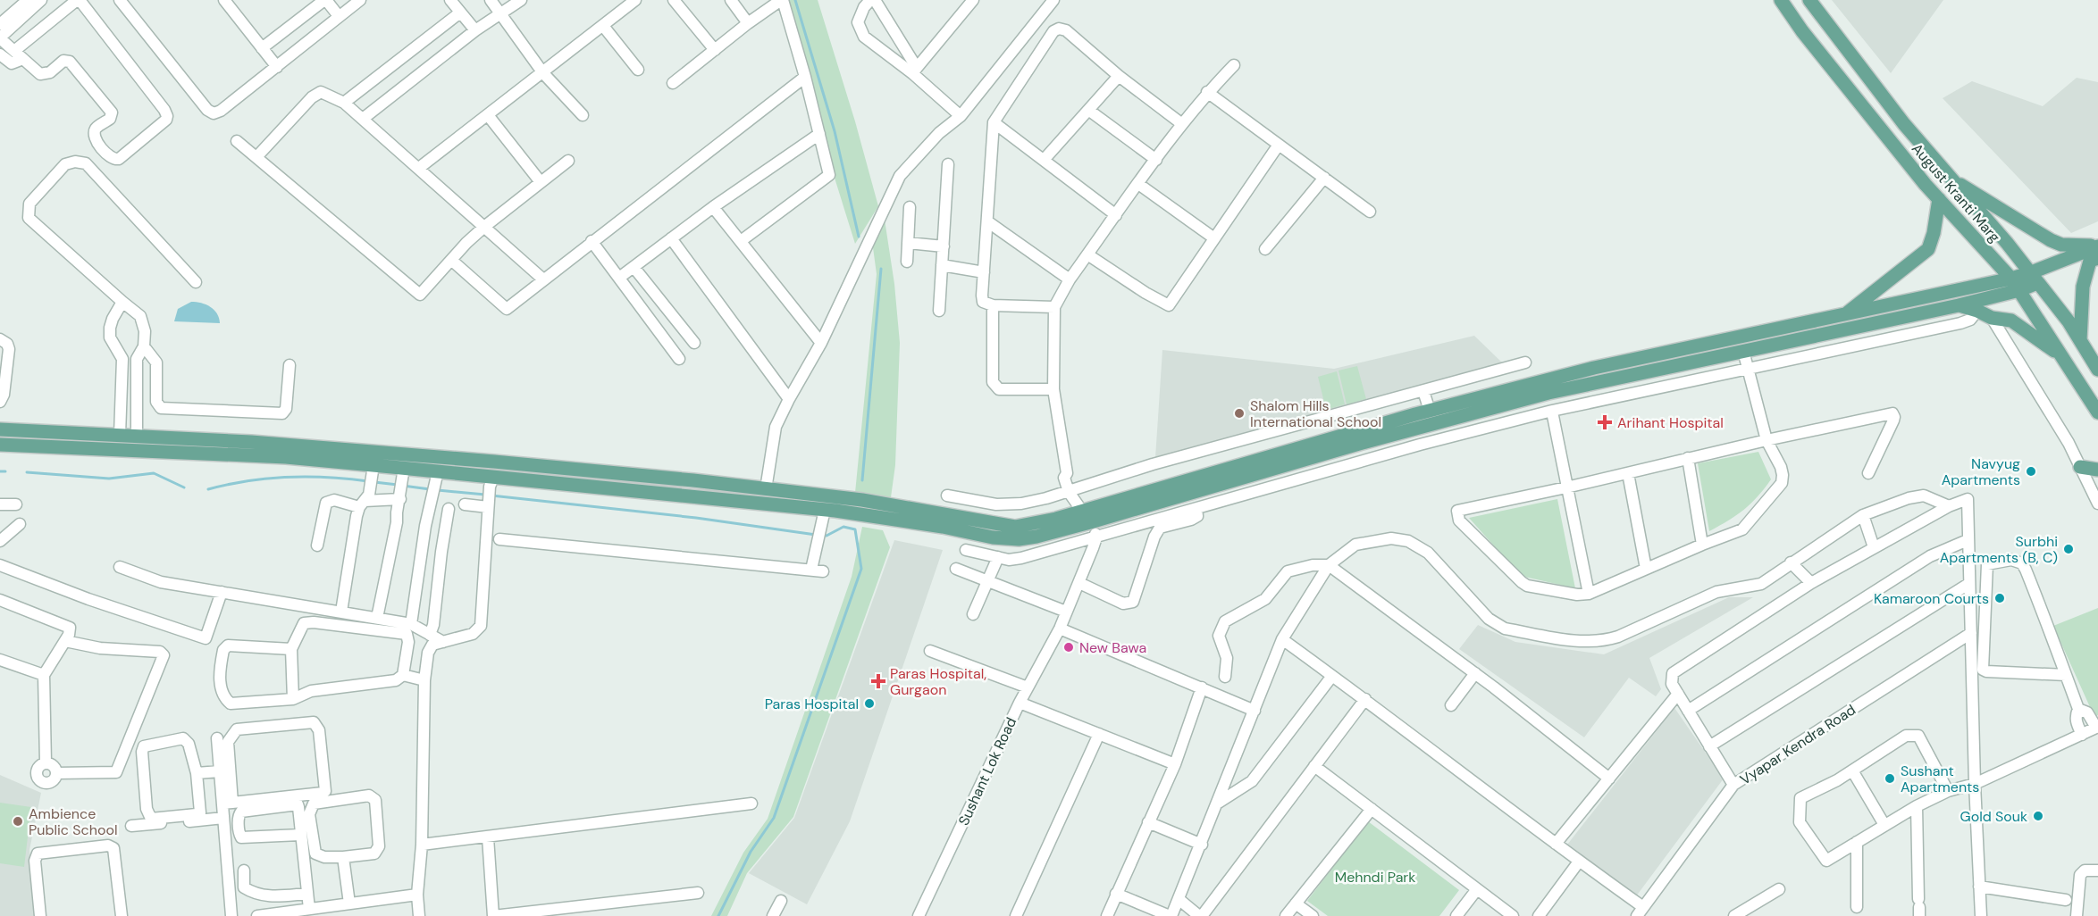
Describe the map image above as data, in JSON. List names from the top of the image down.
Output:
{
  "streets": {
    "main road": ["August Kranti Marg"],
    "street": ["Vyapar Kendra Road", "Sushant Lok Road"]
  },
  "parks": ["Mehndi Park"],
  "places": {
    "other": [
      "Shalom Hills International School",
      "Navyug Apartments",
      "Surbhi Apartments (B, C)",
      "Kamaroon Courts",
      "New Bawa",
      "Paras Hospital",
      "Sushant Apartments",
      "Gold Souk",
      "Ambience Public School"
    ],
    "health": ["Arihant Hospital", "Paras Hospital, Gurgaon"]
  }
}
